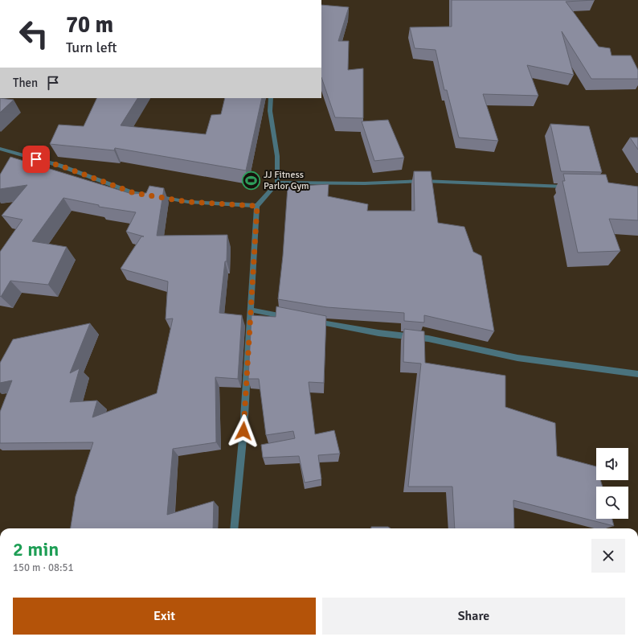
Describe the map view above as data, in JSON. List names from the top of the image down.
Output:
{
  "places": {
    "sports": ["JJ Fitness Parlor Gym"]
  },
  "page": {
    "turn": ["70 m", "Turn left"],
    "then": "Then",
    "heading": ["2 min", "150 m · 08:51"],
    "buttons": ["Exit", "Share"]
  }
}
